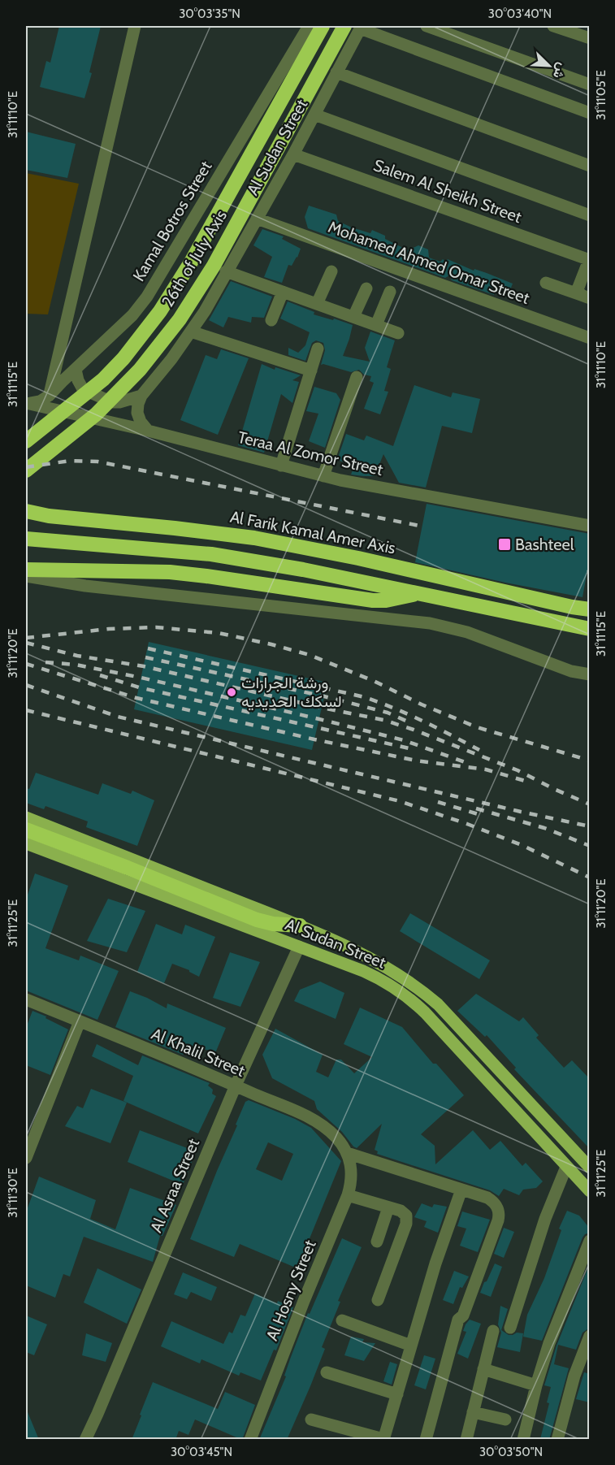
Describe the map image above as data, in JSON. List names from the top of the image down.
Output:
{
  "streets": {
    "highway": ["26th of July Axis", "Al Farik Kamal Amer Axis"],
    "main road": ["Al Sudan Street"],
    "street": [
      "Salem Al Sheikh Street",
      "Kamal Botros Street",
      "Mohamed Ahmed Omar Street",
      "Teraa Al Zomor Street",
      "Al Khalil Street",
      "Al Asraa Street",
      "Al Hosny Street"
    ]
  },
  "crossings": [
    ["Al Sudan Street", "Salem Al Sheikh Street"],
    ["Al Sudan Street", "26th of July Axis"],
    ["Al Sudan Street", "Mohamed Ahmed Omar Street"],
    ["Al Sudan Street", "Al Asraa Street"],
    ["Kamal Botros Street", "Teraa Al Zomor Street"],
    ["Al Khalil Street", "Al Asraa Street"],
    ["Al Khalil Street", "Al Hosny Street"]
  ],
  "places": {
    "transit": ["Bashteel"],
    "other": ["ورشة الجرارات لسكك الحديديه"]
  },
  "north": "bottom right",
  "coordinates": [
    "30°03'35\"N",
    "30°03'40\"N",
    "31°11'05\"E",
    "31°11'10\"E",
    "31°11'15\"E",
    "31°11'20\"E",
    "31°11'25\"E",
    "31°11'30\"E",
    "30°03'45\"N",
    "30°03'50\"N"
  ]
}
